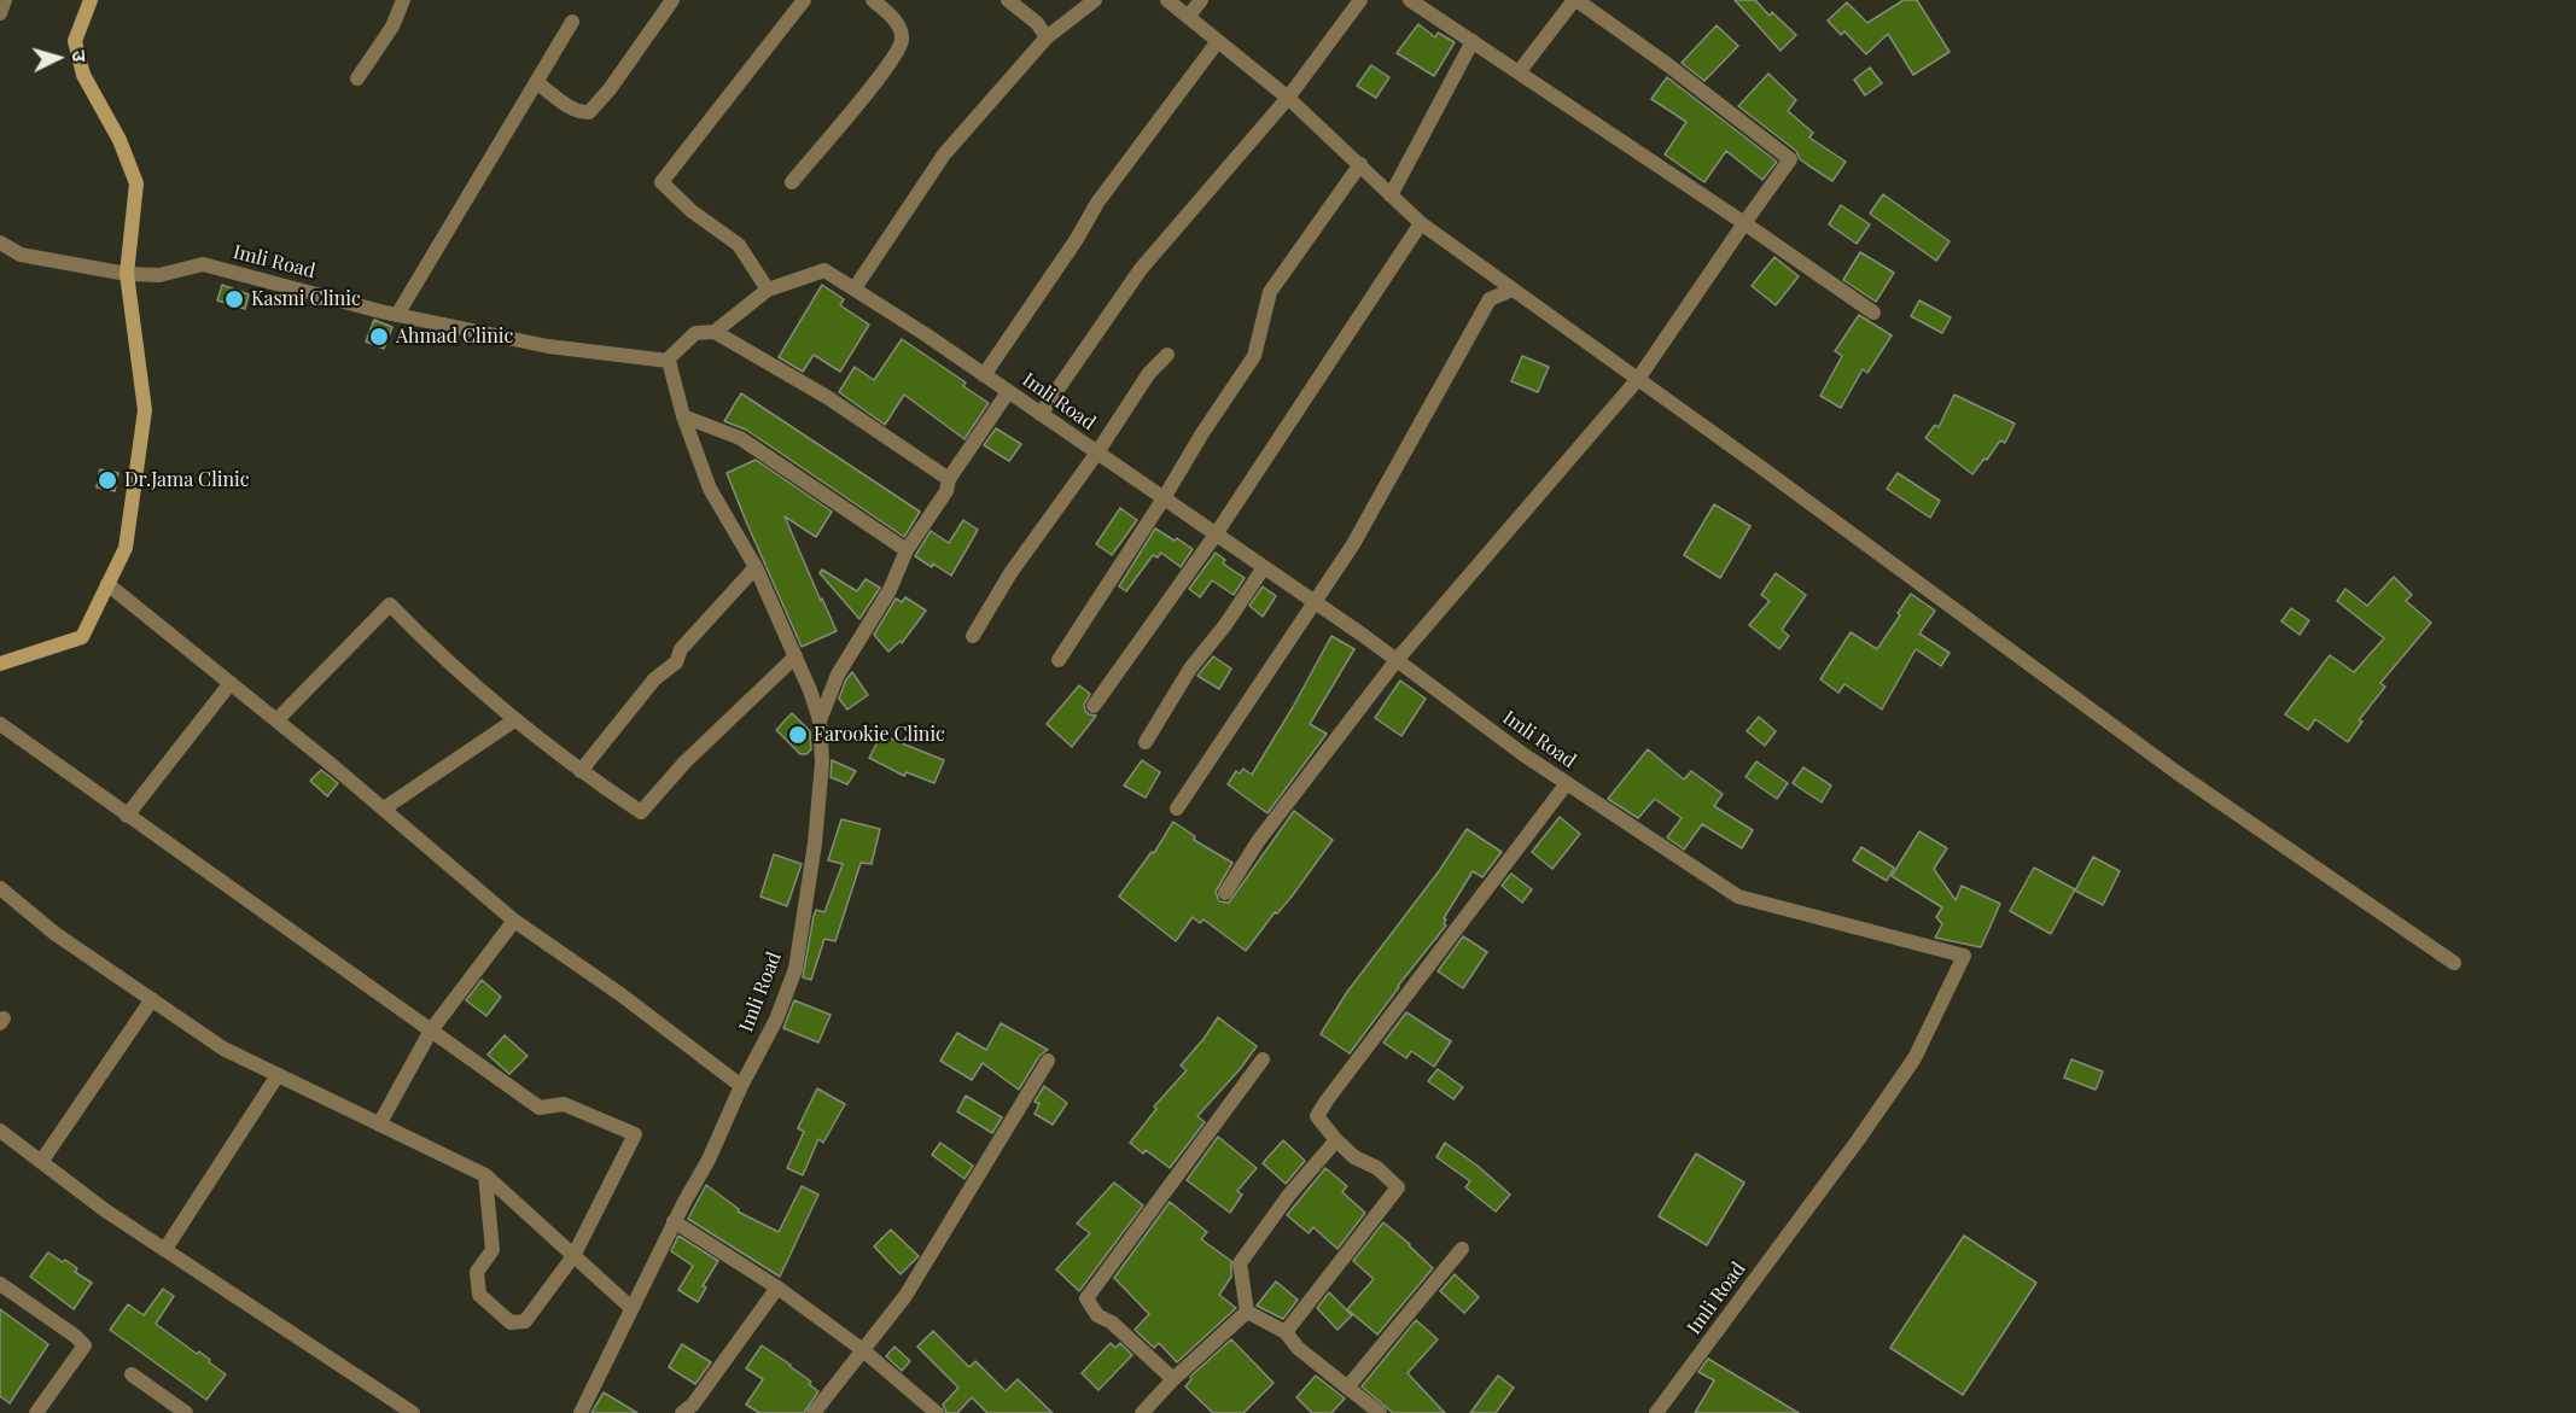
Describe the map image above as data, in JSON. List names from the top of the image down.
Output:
{
  "streets": {
    "street": ["Imli Road"]
  },
  "places": [
    "Kasmi Clinic",
    "Ahmad Clinic",
    "Dr.Jama Clinic",
    "Farookie Clinic"
  ],
  "north": "right"
}
